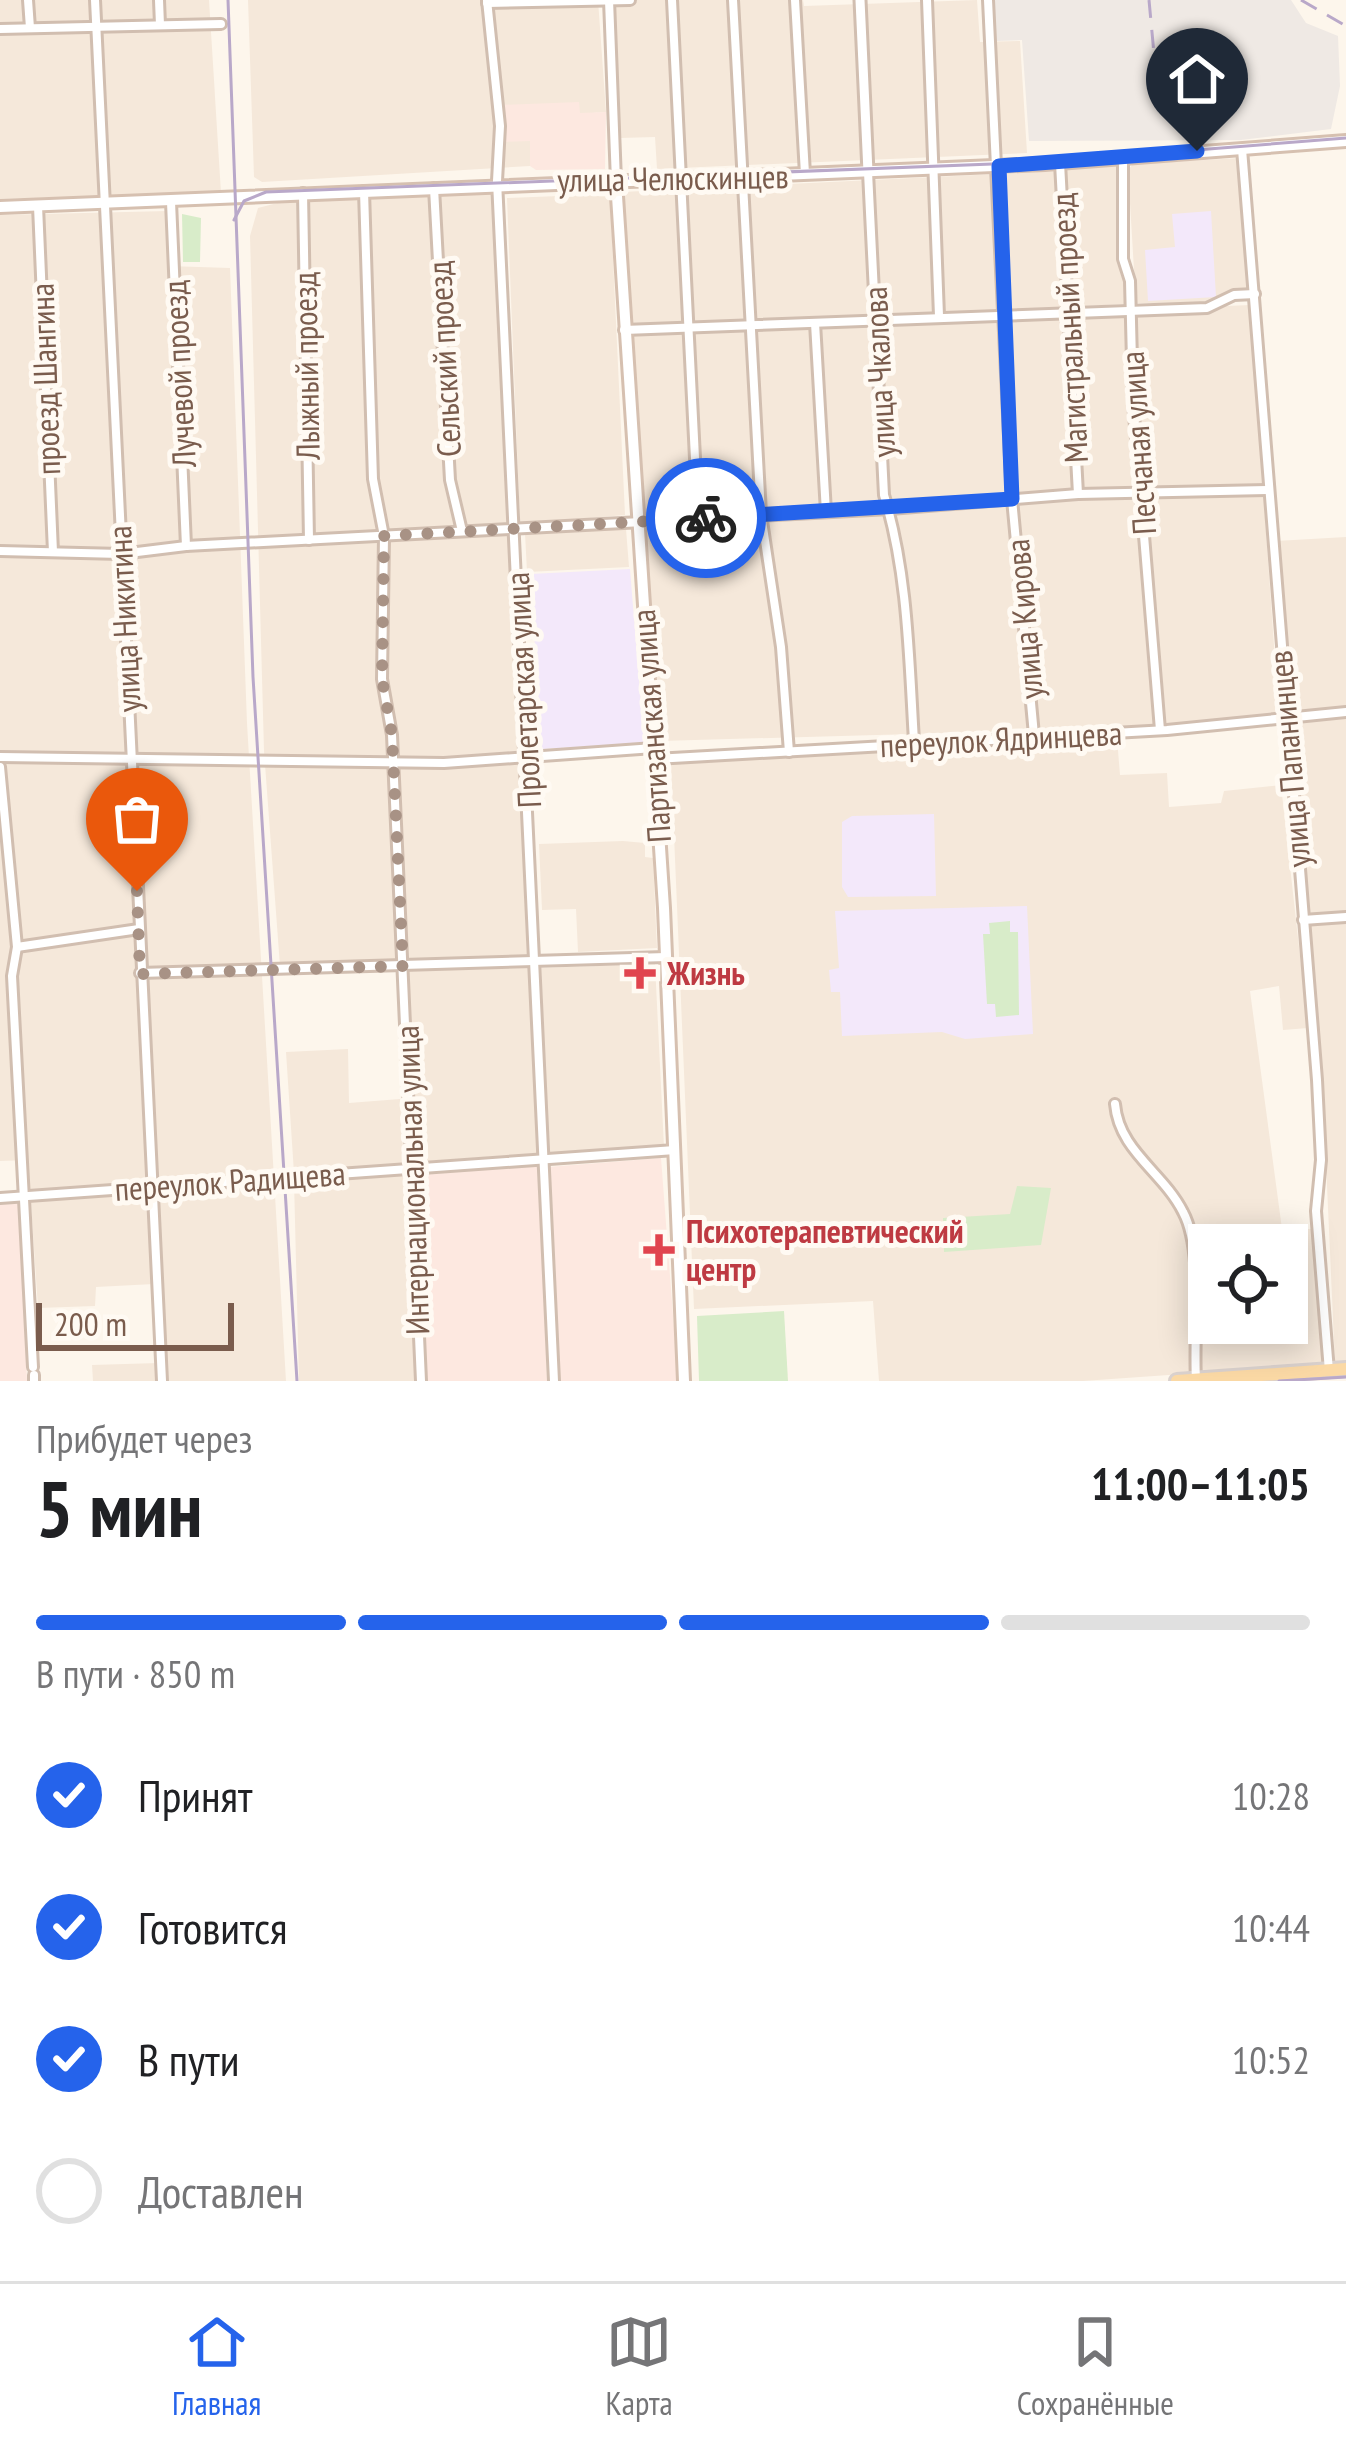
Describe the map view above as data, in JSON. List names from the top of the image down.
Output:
{
  "streets": {
    "main road": ["улица Челюскинцев", "Партизанская улица"],
    "street": [
      "Магистральный проезд",
      "Сельский проезд",
      "Лыжный проезд",
      "улица Чкалова",
      "Лучевой проезд",
      "проезд Шангина",
      "Песчаная улица",
      "улица Никитина",
      "улица Кирова",
      "Пролетарская улица",
      "переулок Ядринцева",
      "улица Папанинцев",
      "Интернациональная улица",
      "переулок Радищева"
    ]
  },
  "crossings": [
    ["улица Челюскинцев", "Магистральный проезд"],
    ["улица Челюскинцев", "Сельский проезд"],
    ["улица Челюскинцев", "Лыжный проезд"],
    ["улица Челюскинцев", "улица Чкалова"],
    ["улица Челюскинцев", "Лучевой проезд"],
    ["улица Челюскинцев", "проезд Шангина"],
    ["улица Челюскинцев", "Песчаная улица"],
    ["улица Челюскинцев", "улица Никитина"],
    ["улица Челюскинцев", "улица Кирова"],
    ["улица Челюскинцев", "Пролетарская улица"],
    ["улица Челюскинцев", "Партизанская улица"],
    ["улица Челюскинцев", "улица Папанинцев"],
    ["улица Челюскинцев", "Интернациональная улица"],
    ["улица Чкалова", "переулок Ядринцева"],
    ["Песчаная улица", "переулок Ядринцева"],
    ["улица Никитина", "переулок Ядринцева"],
    ["улица Никитина", "переулок Радищева"],
    ["улица Кирова", "переулок Ядринцева"],
    ["Пролетарская улица", "переулок Ядринцева"],
    ["Пролетарская улица", "переулок Радищева"],
    ["Партизанская улица", "переулок Ядринцева"],
    ["Партизанская улица", "переулок Радищева"],
    ["переулок Ядринцева", "улица Папанинцев"],
    ["переулок Ядринцева", "Интернациональная улица"],
    ["Интернациональная улица", "переулок Радищева"]
  ],
  "places": {
    "health": ["Жизнь", "Психотерапевтический центр"]
  },
  "scale_bar": "200 m",
  "page": {
    "scale": "200 m",
    "heading": ["5 мин", "Прибудет через", "11:00–11:05"],
    "bar": "В пути · 850 m",
    "list": [
      ["Принят", "10:28"],
      ["Готовится", "10:44"],
      ["В пути", "10:52"],
      "Доставлен"
    ],
    "tabs": ["Главная", "Карта", "Сохранённые"]
  }
}
